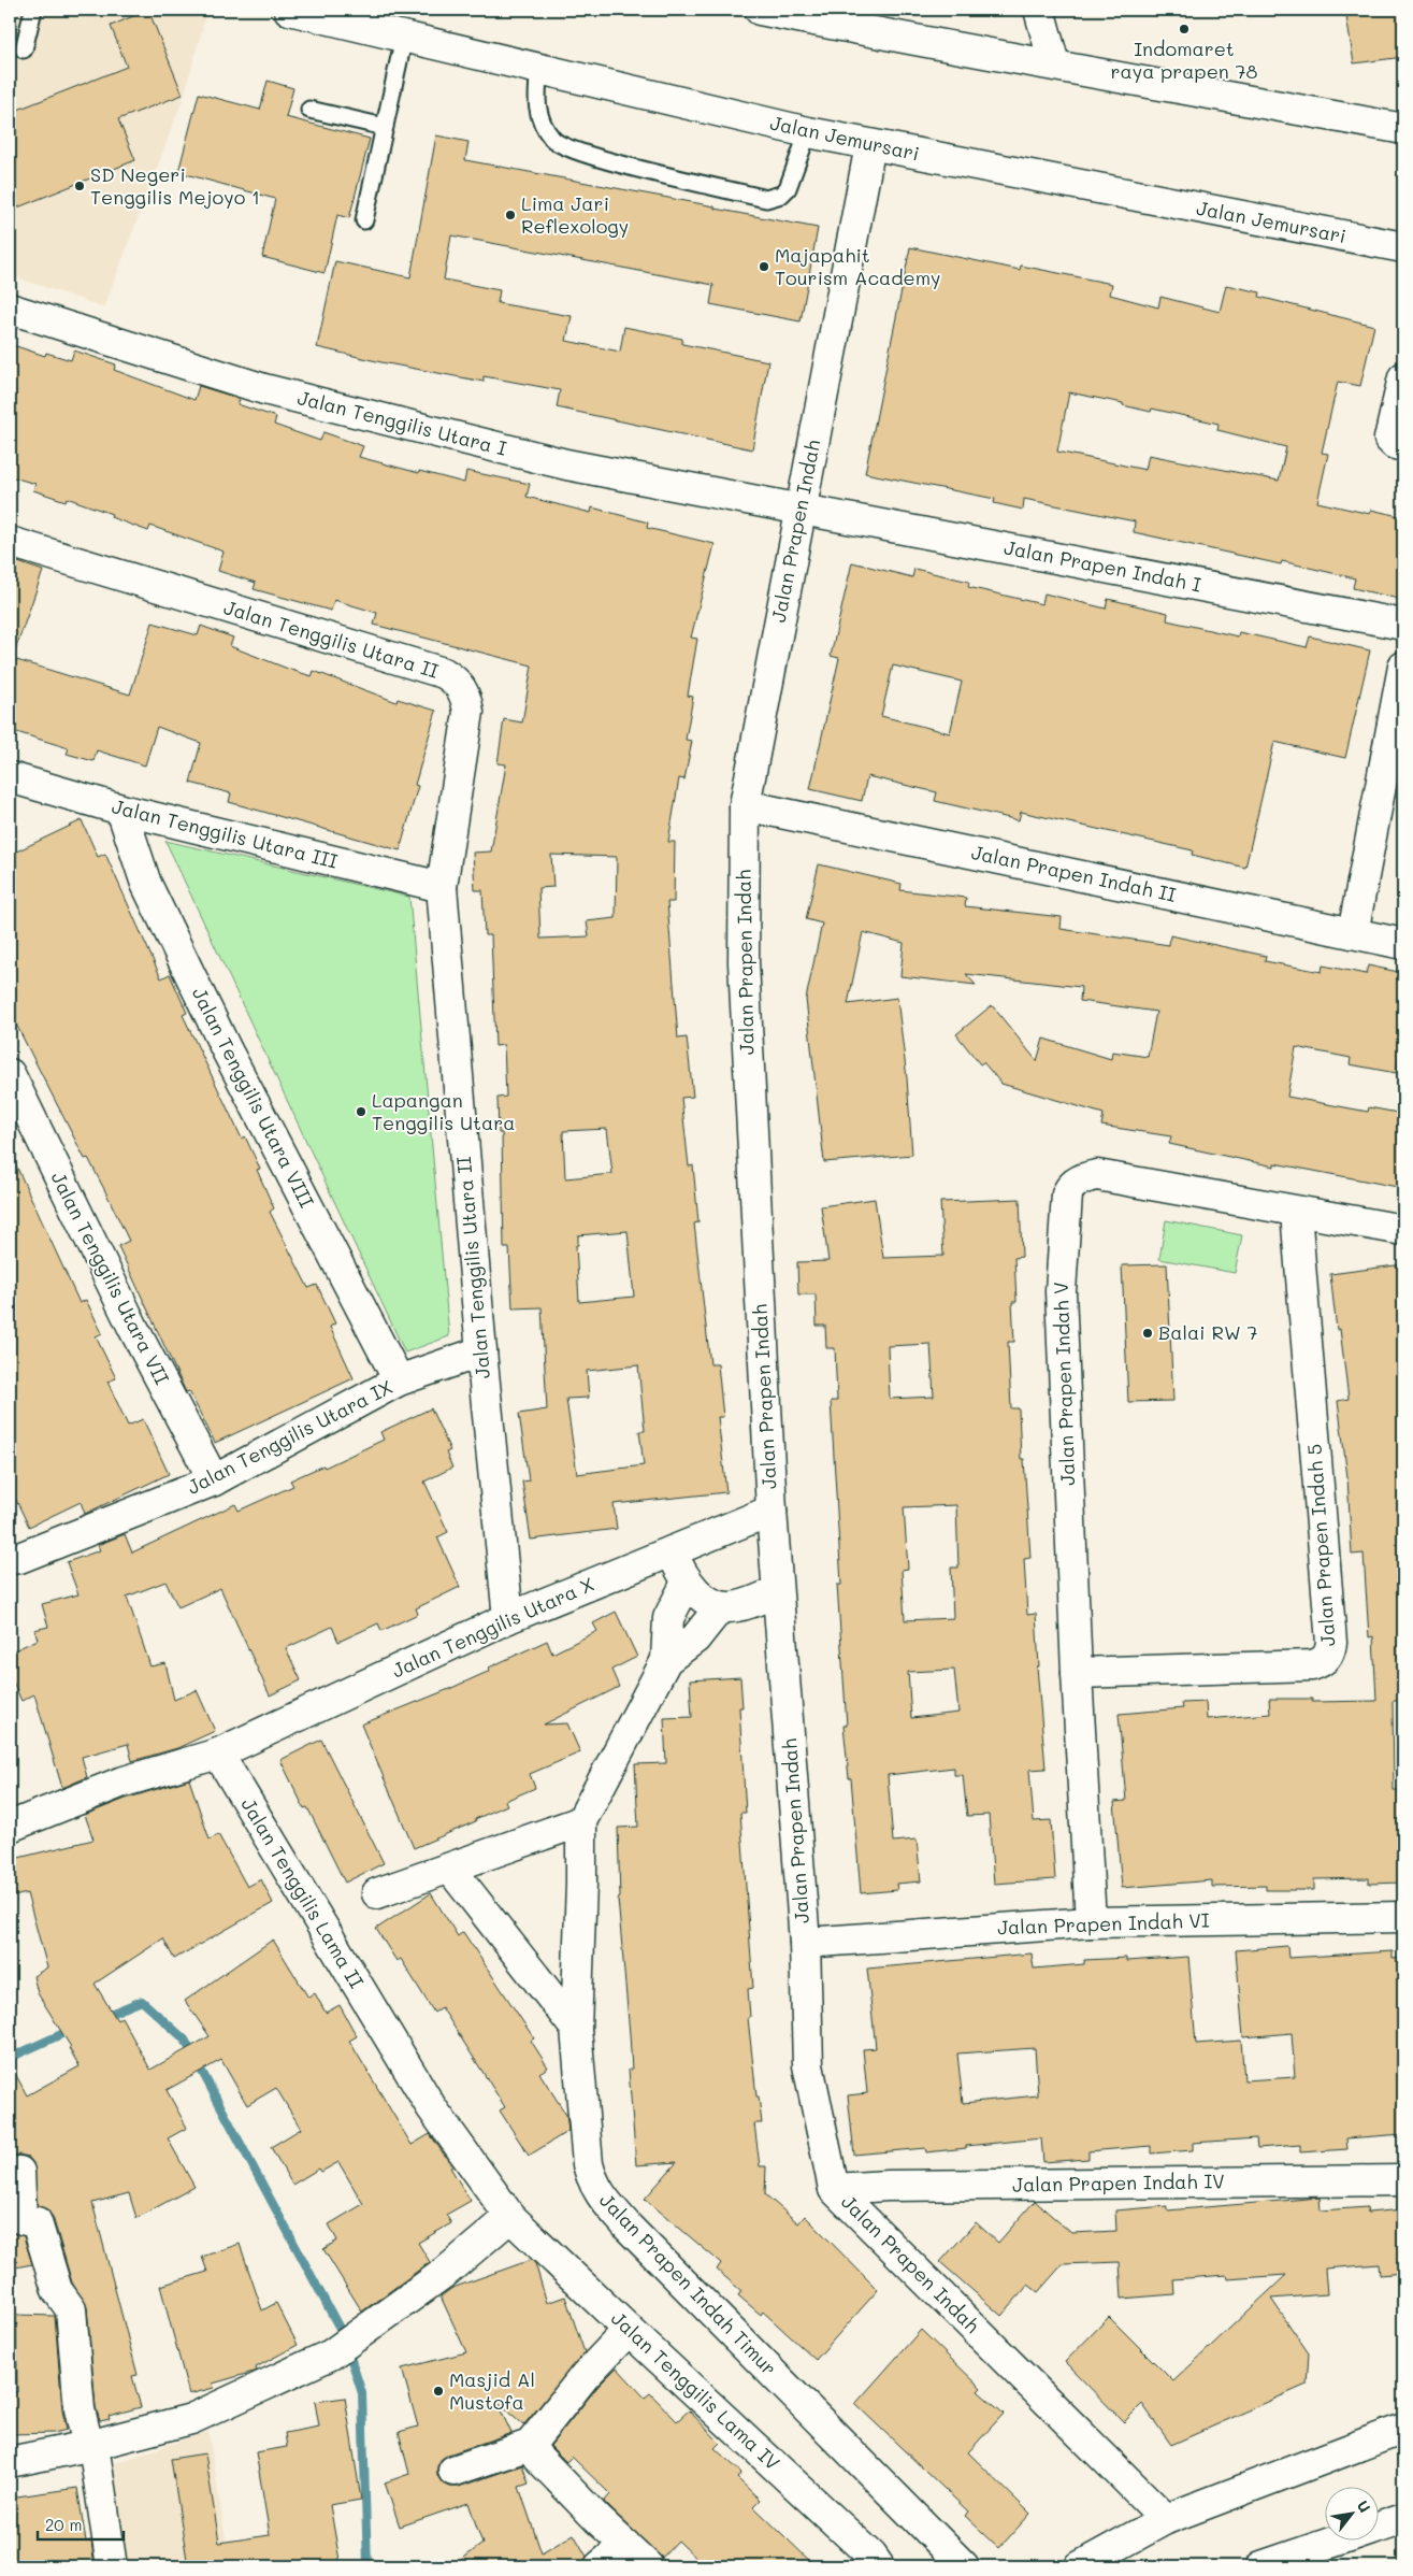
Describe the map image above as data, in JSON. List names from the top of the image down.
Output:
{
  "streets": {
    "street": [
      "Jalan Jemursari",
      "Jalan Tenggilis Utara I",
      "Jalan Prapen Indah",
      "Jalan Prapen Indah I",
      "Jalan Tenggilis Utara II",
      "Jalan Tenggilis Utara III",
      "Jalan Prapen Indah II",
      "Jalan Tenggilis Utara VIII",
      "Jalan Tenggilis Utara VII",
      "Jalan Prapen Indah V",
      "Jalan Tenggilis Utara IX",
      "Jalan Prapen Indah 5",
      "Jalan Tenggilis Utara X",
      "Jalan Tenggilis Lama II",
      "Jalan Prapen Indah VI",
      "Jalan Prapen Indah IV",
      "Jalan Prapen Indah Timur",
      "Jalan Tenggilis Lama IV"
    ]
  },
  "crossings": [
    ["Jalan Jemursari", "Jalan Prapen Indah"],
    ["Jalan Tenggilis Utara I", "Jalan Prapen Indah"],
    ["Jalan Tenggilis Utara I", "Jalan Prapen Indah I"],
    ["Jalan Prapen Indah", "Jalan Prapen Indah I"],
    ["Jalan Prapen Indah", "Jalan Prapen Indah II"],
    ["Jalan Prapen Indah", "Jalan Tenggilis Utara X"],
    ["Jalan Prapen Indah", "Jalan Prapen Indah VI"],
    ["Jalan Prapen Indah", "Jalan Prapen Indah IV"],
    ["Jalan Tenggilis Utara II", "Jalan Tenggilis Utara III"],
    ["Jalan Tenggilis Utara II", "Jalan Tenggilis Utara IX"],
    ["Jalan Tenggilis Utara II", "Jalan Tenggilis Utara X"],
    ["Jalan Tenggilis Utara III", "Jalan Tenggilis Utara VIII"],
    ["Jalan Tenggilis Utara VIII", "Jalan Tenggilis Utara IX"],
    ["Jalan Tenggilis Utara VII", "Jalan Tenggilis Utara IX"],
    ["Jalan Prapen Indah V", "Jalan Prapen Indah 5"],
    ["Jalan Prapen Indah V", "Jalan Prapen Indah VI"],
    ["Jalan Tenggilis Utara X", "Jalan Tenggilis Lama II"],
    ["Jalan Tenggilis Lama II", "Jalan Tenggilis Lama IV"]
  ],
  "places": [
    "Indomaret raya prapen 78",
    "SD Negeri Tenggilis Mejoyo 1",
    "Lima Jari Reflexology",
    "Majapahit Tourism Academy",
    "Lapangan Tenggilis Utara",
    "Balai RW 7",
    "Masjid Al Mustofa"
  ],
  "scale_bar": "20 m",
  "north": "top right"
}
